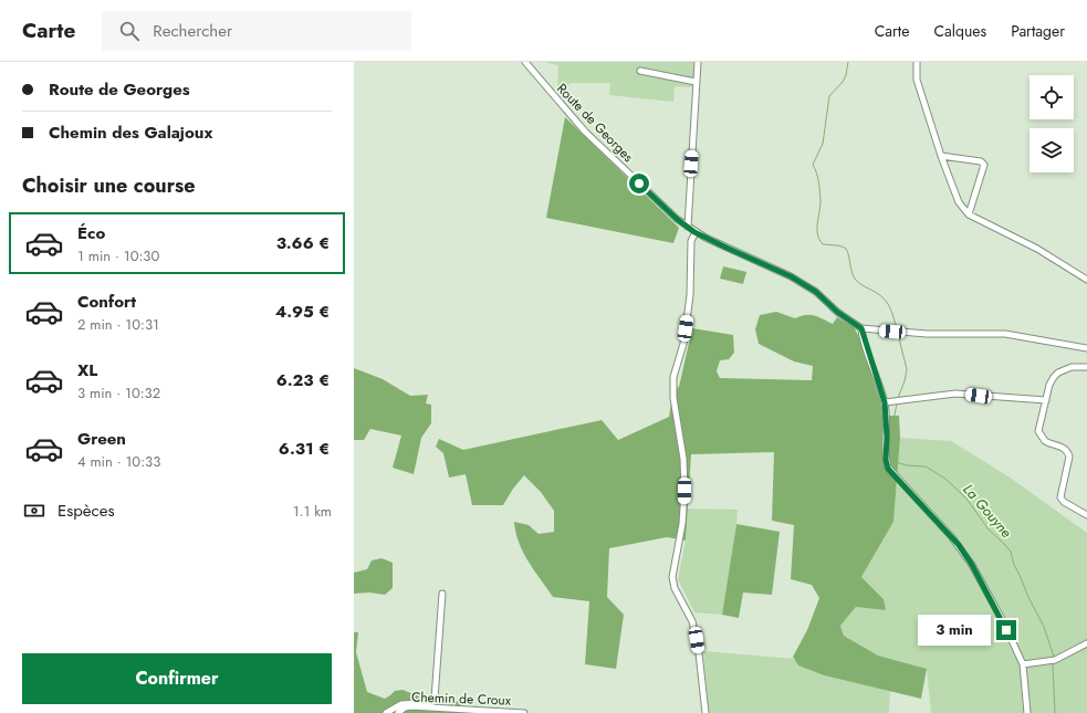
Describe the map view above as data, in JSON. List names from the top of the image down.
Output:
{
  "streets": {
    "street": ["Route de Georges", "Chemin de Croux"]
  },
  "water": ["La Gouyne"],
  "page": {
    "header": "Carte",
    "search": "Rechercher",
    "nav": ["Carte", "Calques", "Partager"],
    "banner": ["Route de Georges", "Chemin des Galajoux"],
    "heading": "Choisir une course",
    "list": [
      {
        "name": "Éco",
        "note": "1 min · 10:30",
        "value": "3.66 €"
      },
      {
        "name": "Confort",
        "note": "2 min · 10:31",
        "value": "4.95 €"
      },
      {
        "name": "XL",
        "note": "3 min · 10:32",
        "value": "6.23 €"
      },
      {
        "name": "Green",
        "note": "4 min · 10:33",
        "value": "6.31 €"
      }
    ],
    "pay": ["Espèces", "1.1 km"],
    "bubble": "3 min",
    "buttons": "Confirmer"
  }
}
